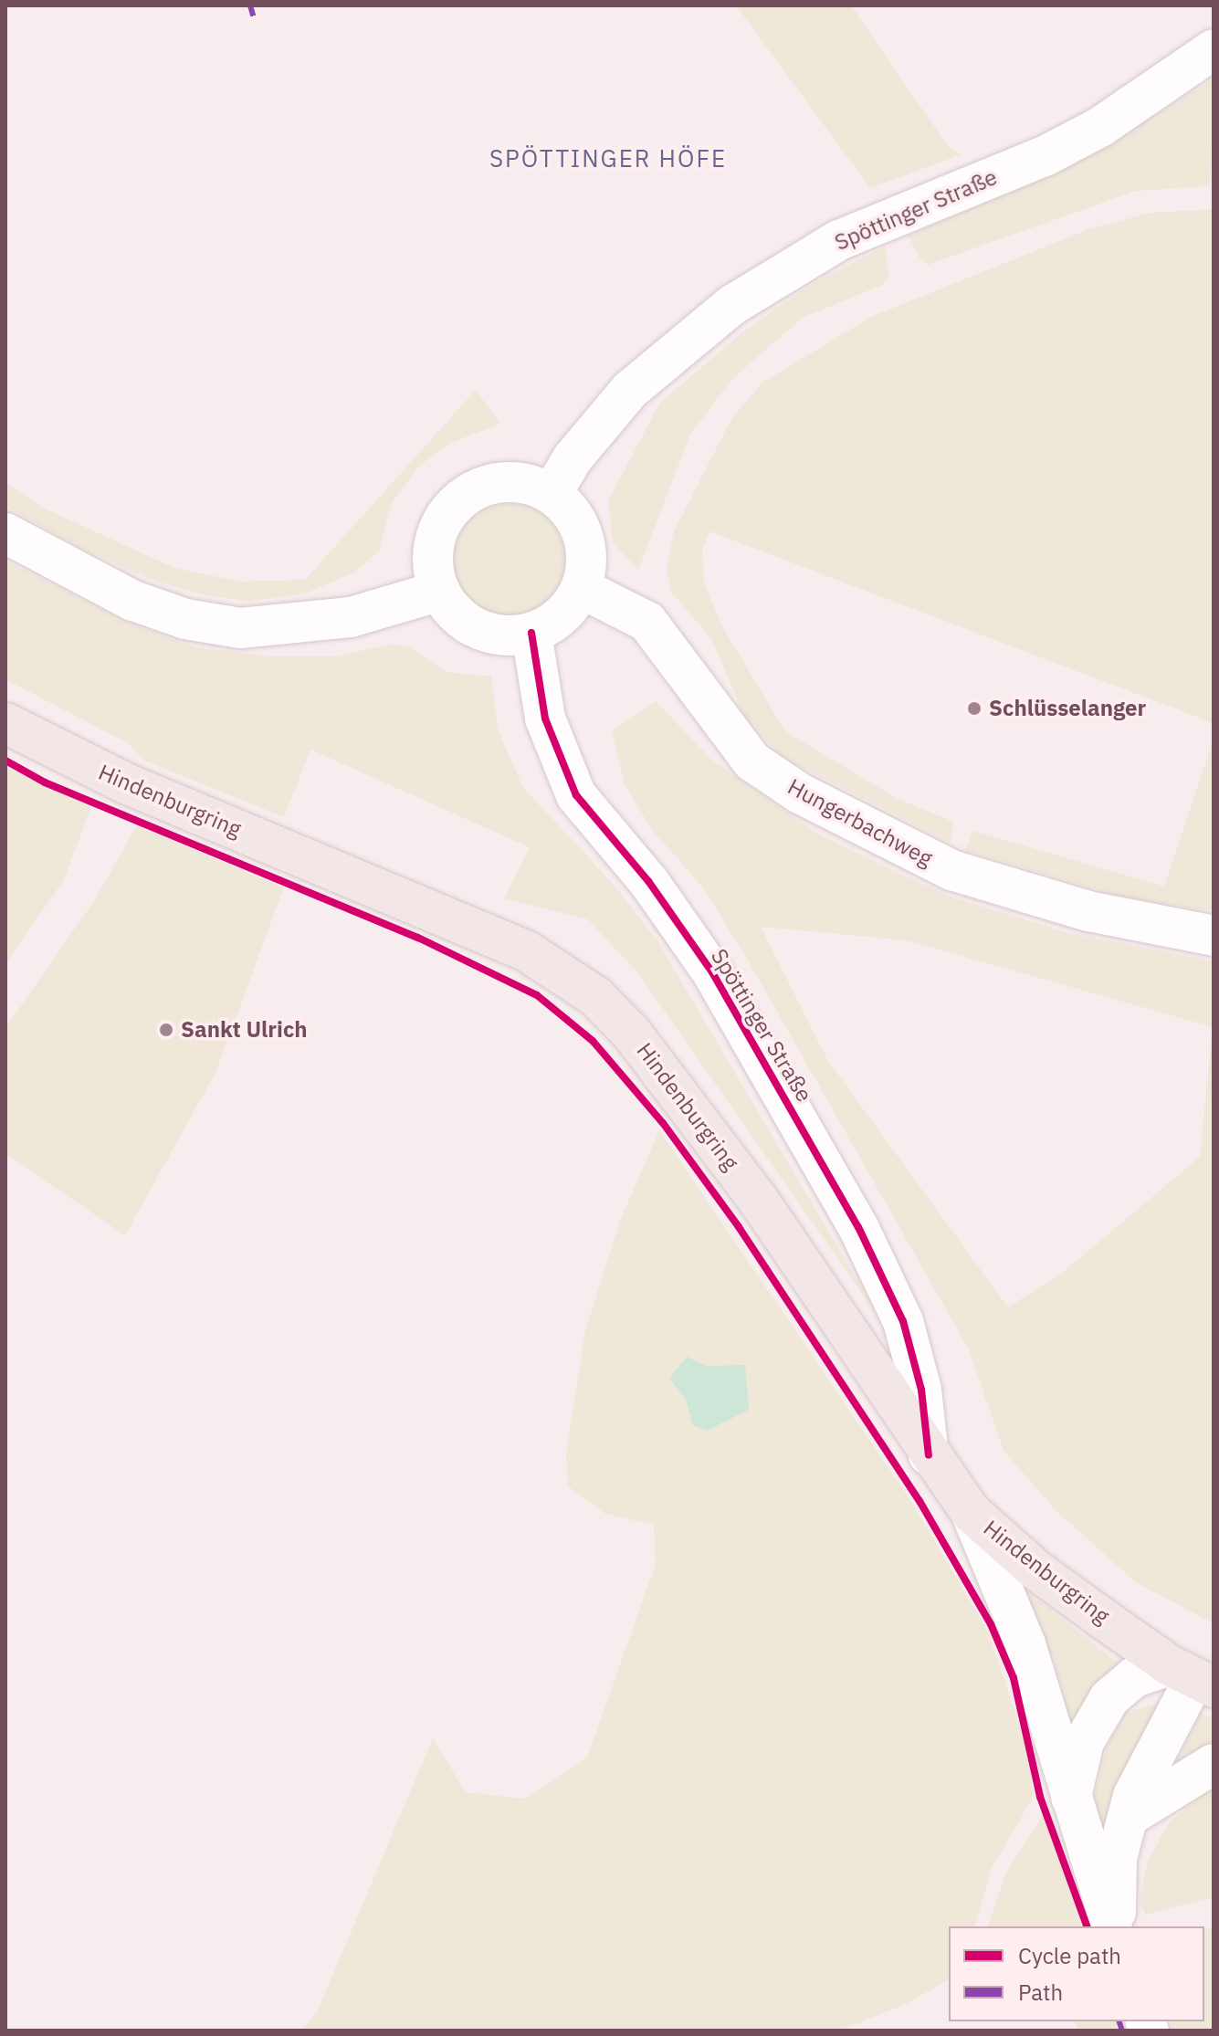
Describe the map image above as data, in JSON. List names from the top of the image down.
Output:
{
  "streets": {
    "main road": ["Hindenburgring"],
    "street": ["Spöttinger Straße", "Hungerbachweg"]
  },
  "crossings": [
    ["Spöttinger Straße", "Hindenburgring"],
    ["Spöttinger Straße", "Hungerbachweg"]
  ],
  "districts": ["SPÖTTINGER HÖFE"],
  "places": ["Schlüsselanger", "Sankt Ulrich"],
  "legend": ["Cycle path", "Path"]
}
